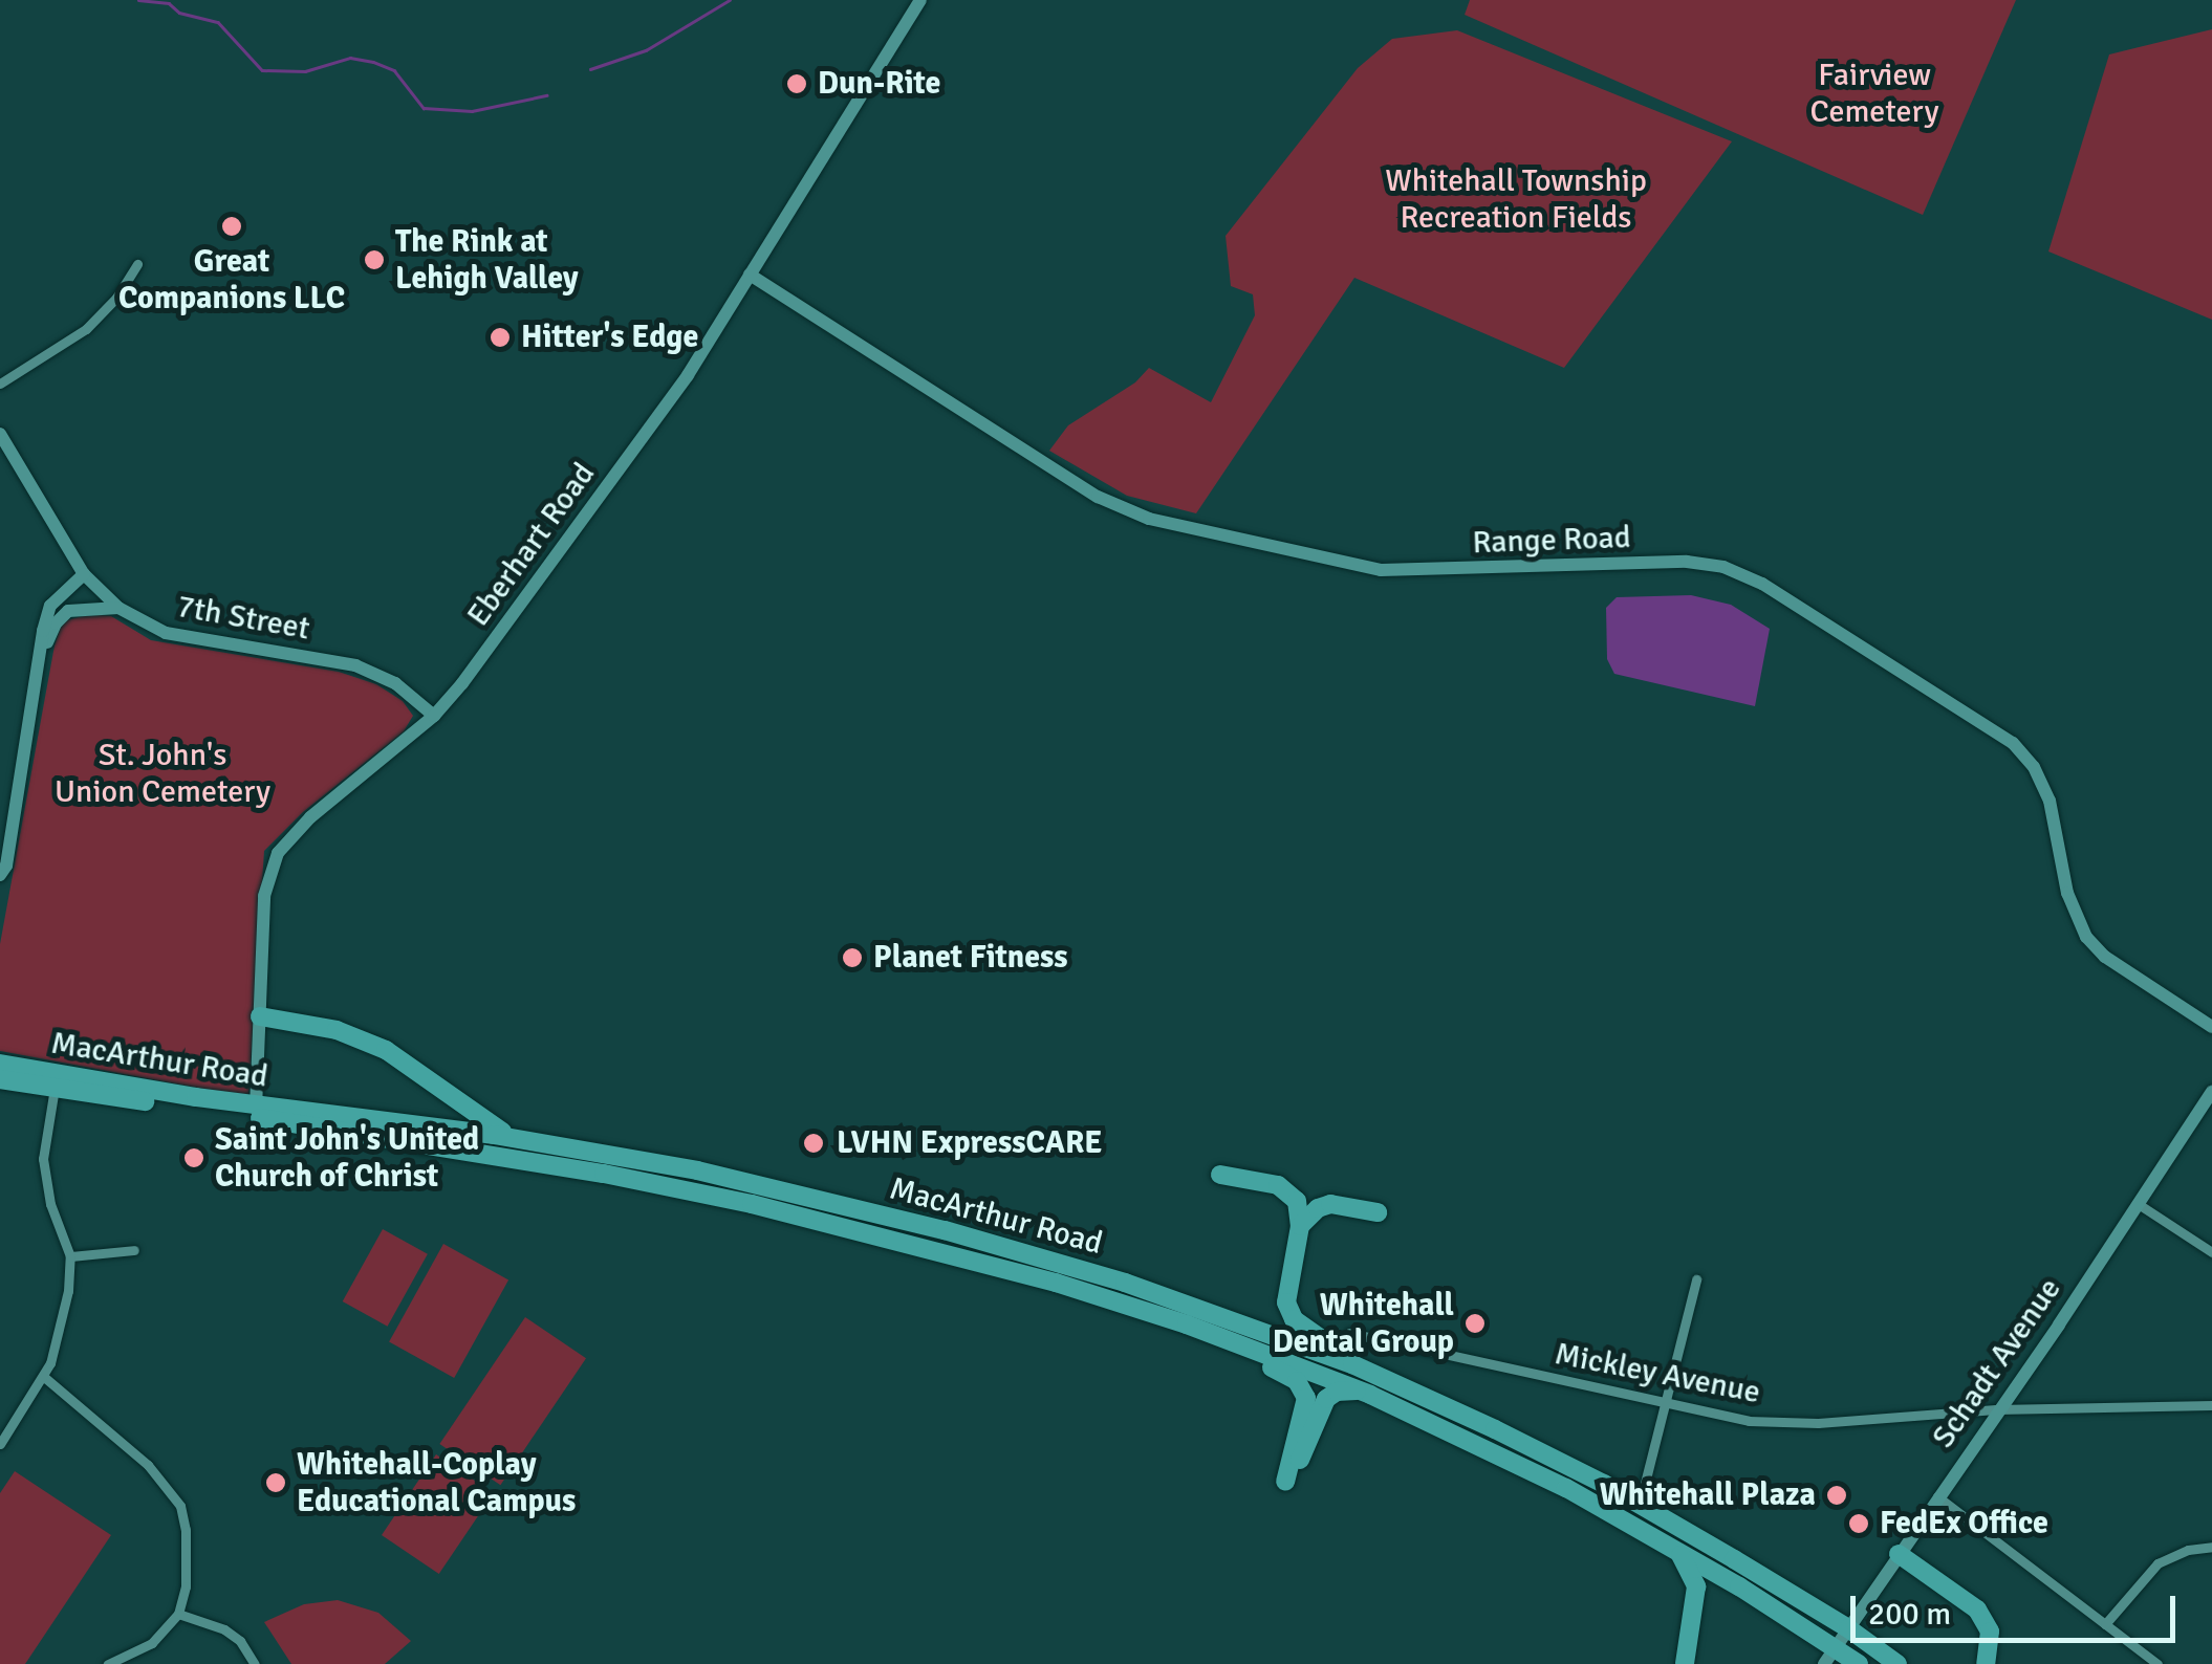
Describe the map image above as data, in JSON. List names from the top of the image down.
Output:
{
  "streets": {
    "highway": ["MacArthur Road"],
    "street": [
      "Range Road",
      "Eberhart Road",
      "7th Street",
      "Schadt Avenue",
      "Mickley Avenue"
    ]
  },
  "crossings": [
    ["Range Road", "Eberhart Road"],
    ["Eberhart Road", "7th Street"],
    ["Eberhart Road", "MacArthur Road"],
    ["MacArthur Road", "Schadt Avenue"],
    ["Schadt Avenue", "Mickley Avenue"]
  ],
  "parks": ["Fairview Cemetery", "Whitehall Township Recreation Fields", "St. John's Union Cemetery"],
  "places": [
    "Dun-Rite",
    "Great Companions LLC",
    "The Rink at Lehigh Valley",
    "Hitter's Edge",
    "Planet Fitness",
    "LVHN ExpressCARE",
    "Saint John's United Church of Christ",
    "Whitehall Dental Group",
    "Whitehall-Coplay Educational Campus",
    "Whitehall Plaza",
    "FedEx Office"
  ],
  "scale_bar": "200 m"
}
